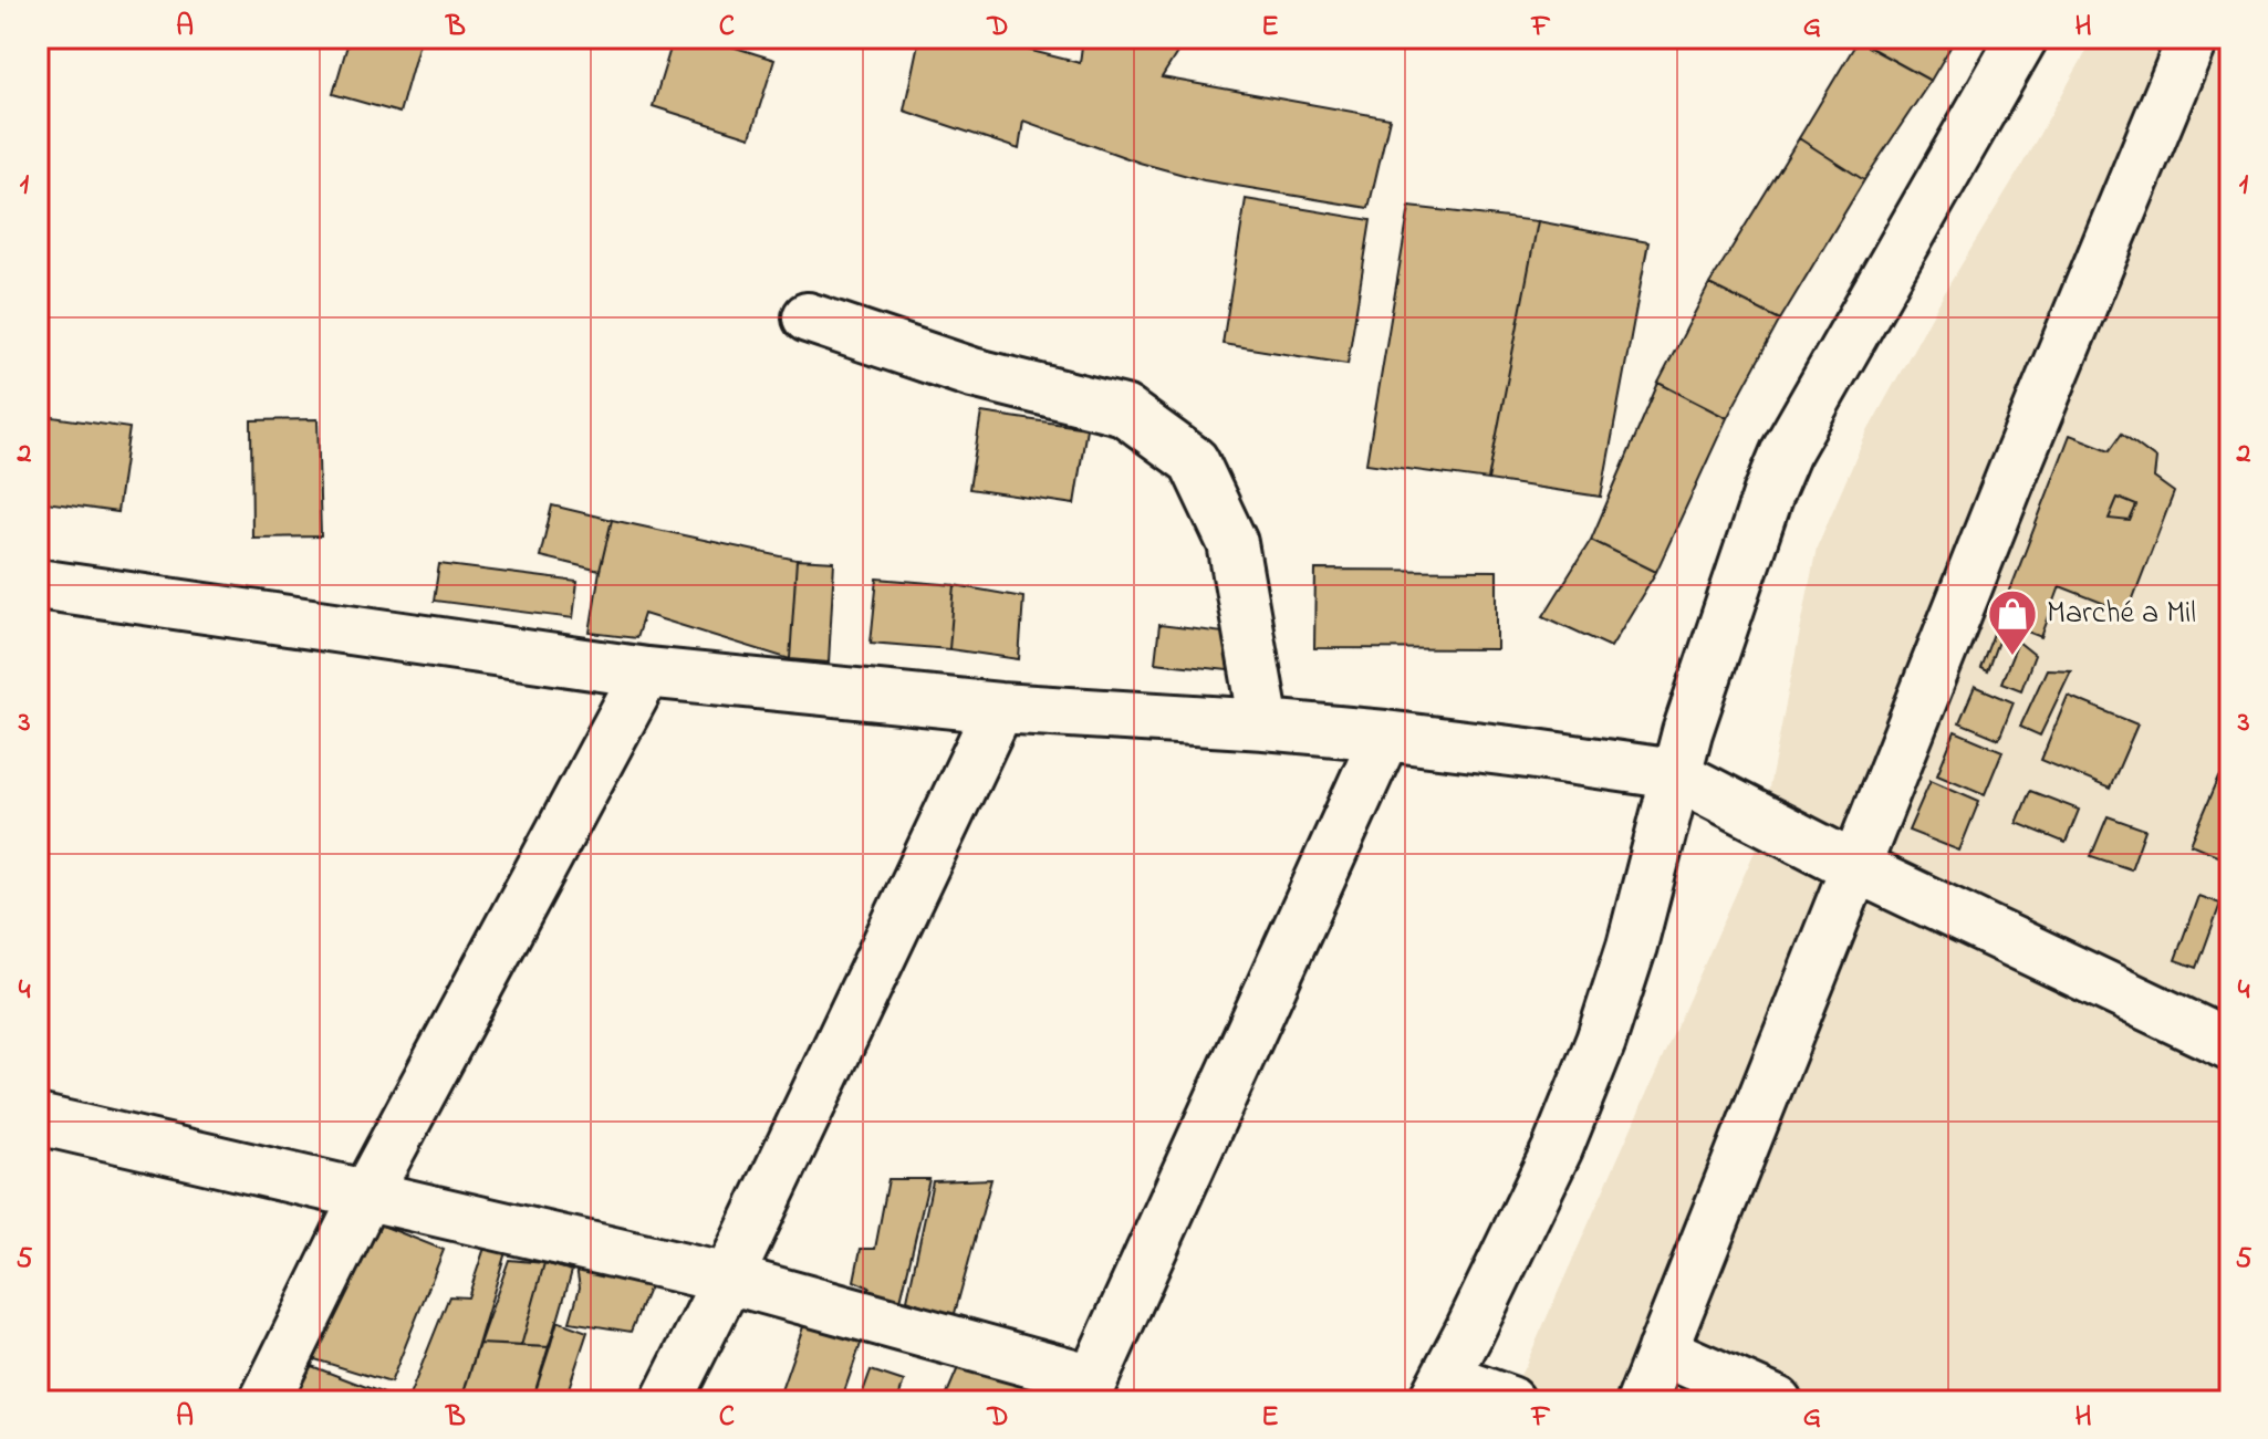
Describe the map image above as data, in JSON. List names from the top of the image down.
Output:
{
  "places": {
    "shop": ["Marché a Mil"]
  },
  "grid": {
    "columns": [
      "A",
      "B",
      "C",
      "D",
      "E",
      "F",
      "G",
      "H"
    ],
    "rows": [
      "1",
      "2",
      "3",
      "4",
      "5"
    ]
  }
}
